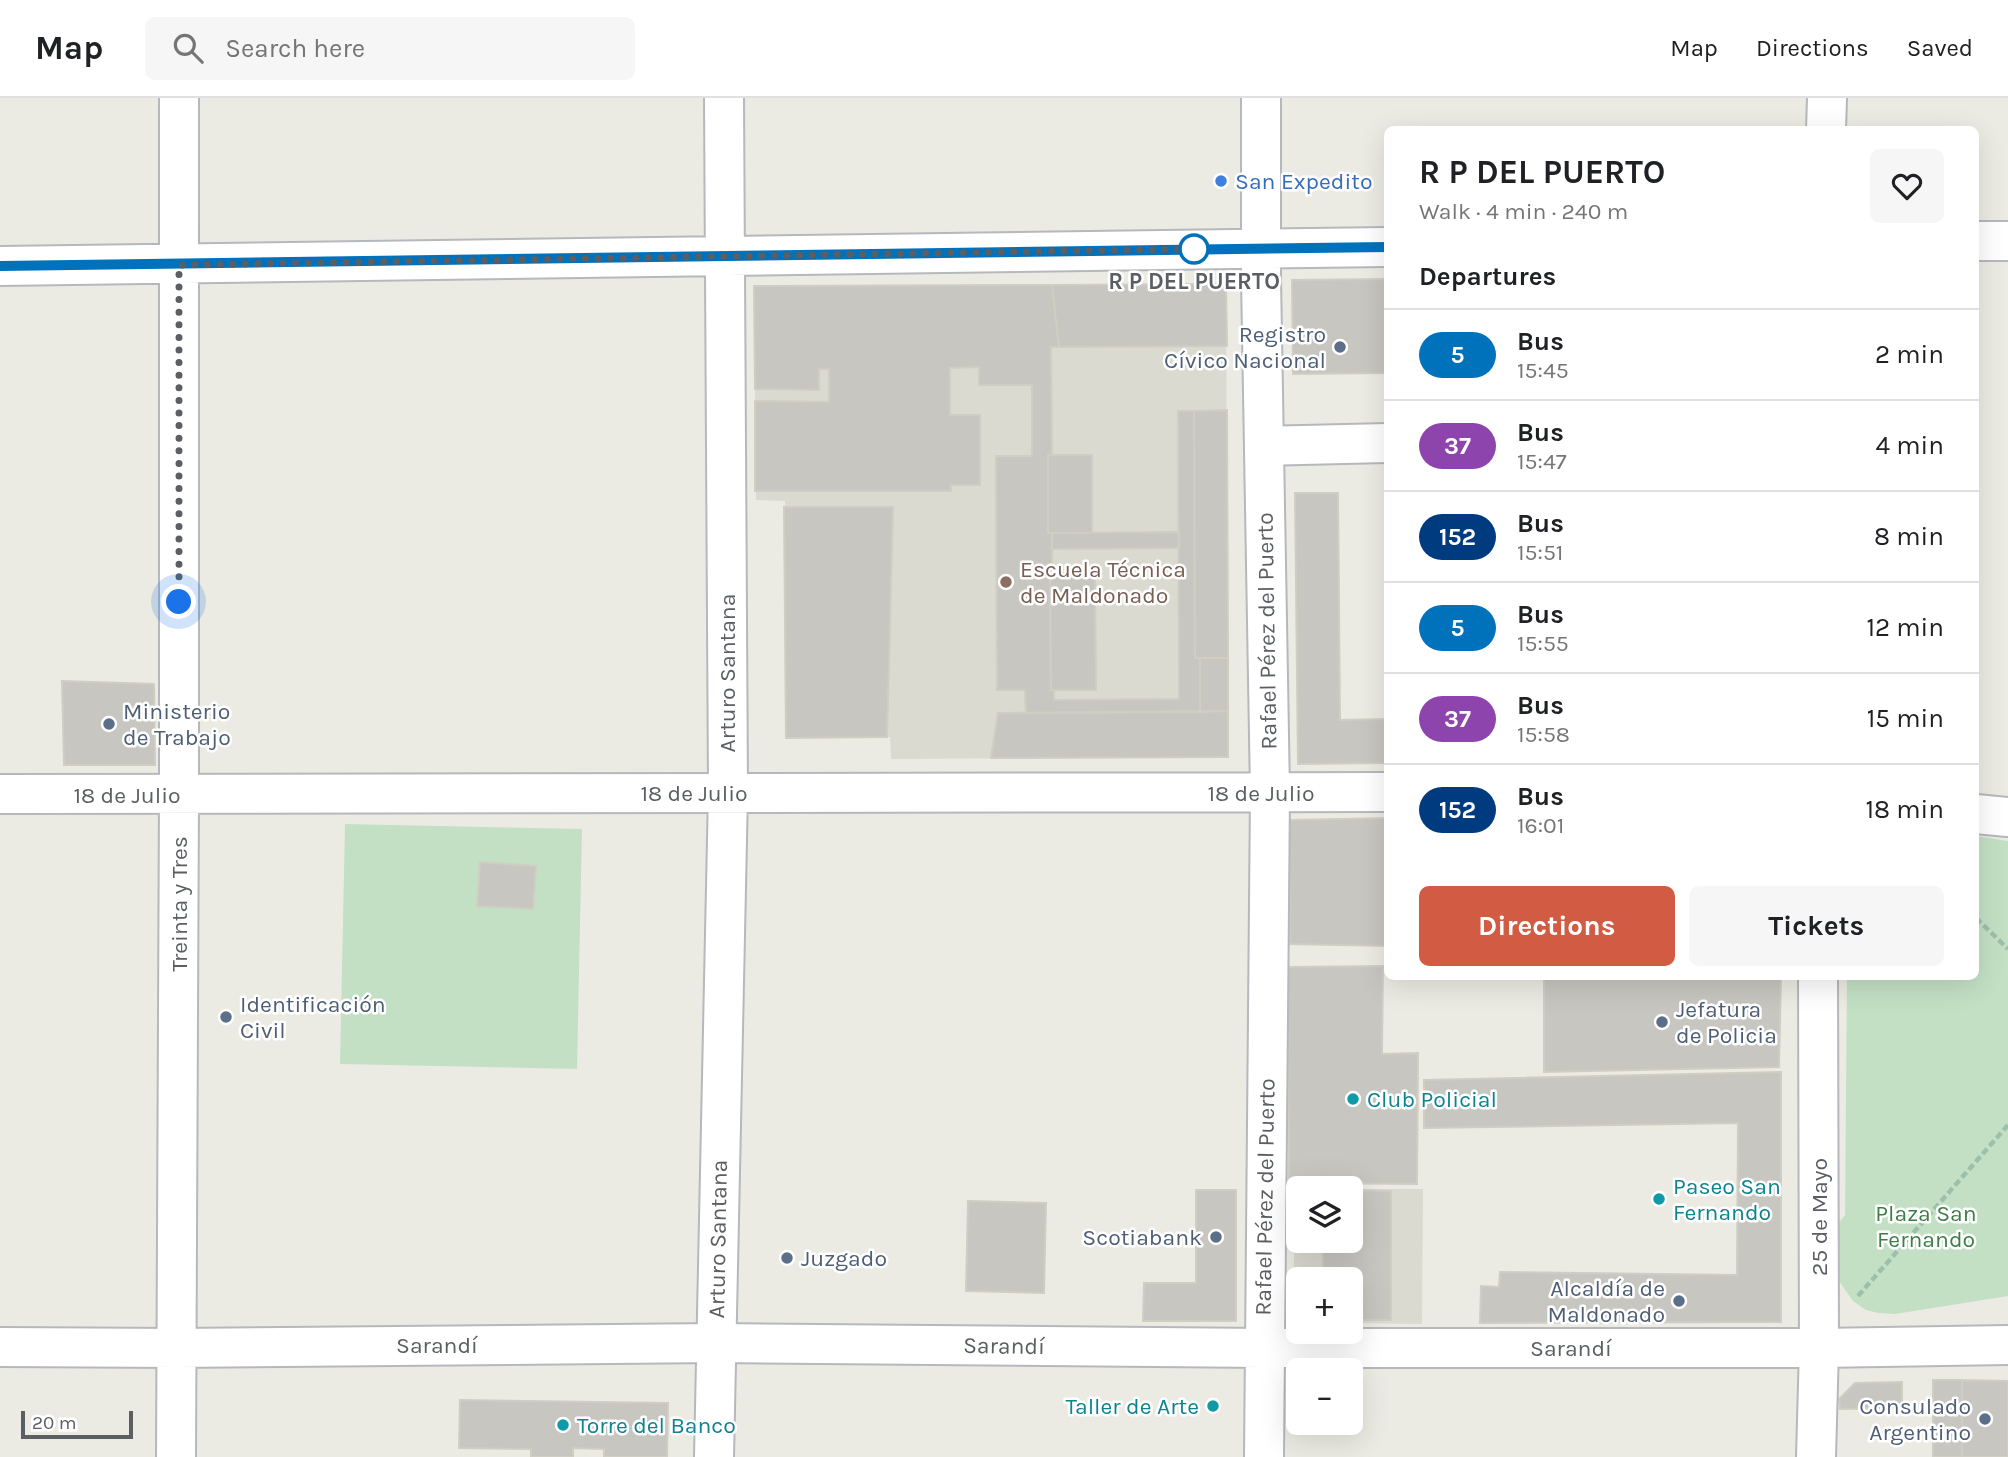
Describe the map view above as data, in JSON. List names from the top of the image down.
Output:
{
  "streets": {
    "street": [
      "Rafael Pérez del Puerto",
      "Arturo Santana",
      "18 de Julio",
      "Treinta y Tres",
      "25 de Mayo",
      "Sarandí"
    ]
  },
  "crossings": [
    ["Rafael Pérez del Puerto", "18 de Julio"],
    ["Rafael Pérez del Puerto", "Sarandí"],
    ["Arturo Santana", "18 de Julio"],
    ["Arturo Santana", "Sarandí"],
    ["18 de Julio", "Treinta y Tres"],
    ["Treinta y Tres", "Sarandí"],
    ["25 de Mayo", "Sarandí"]
  ],
  "parks": ["Plaza San Fernando"],
  "places": [
    "San Expedito",
    "R P DEL PUERTO",
    "Registro Cívico Nacional",
    "Escuela Técnica de Maldonado",
    "Ministerio de Trabajo",
    "Identificación Civil",
    "Jefatura de Policia",
    "Club Policial",
    "Paseo San Fernando",
    "Scotiabank",
    "Juzgado",
    "Alcaldía de Maldonado",
    "Taller de Arte",
    "Consulado Argentino",
    "Torre del Banco"
  ],
  "lines": ["bus line 5"],
  "scale_bar": "20 m",
  "page": {
    "header": "Map",
    "search": "Search here",
    "nav": ["Map", "Directions", "Saved"],
    "heading": [
      ["R P DEL PUERTO", "Walk · 4 min · 240 m"],
      "Departures"
    ],
    "list": [
      {
        "mark": "5",
        "name": "Bus",
        "note": "15:45",
        "value": "2 min"
      },
      {
        "mark": "37",
        "name": "Bus",
        "note": "15:47",
        "value": "4 min"
      },
      {
        "mark": "152",
        "name": "Bus",
        "note": "15:51",
        "value": "8 min"
      },
      {
        "mark": "5",
        "name": "Bus",
        "note": "15:55",
        "value": "12 min"
      },
      {
        "mark": "37",
        "name": "Bus",
        "note": "15:58",
        "value": "15 min"
      },
      {
        "mark": "152",
        "name": "Bus",
        "note": "16:01",
        "value": "18 min"
      }
    ],
    "buttons": ["Directions", "Tickets"],
    "map_buttons": ["+", "−"],
    "scale": "20 m"
  }
}
